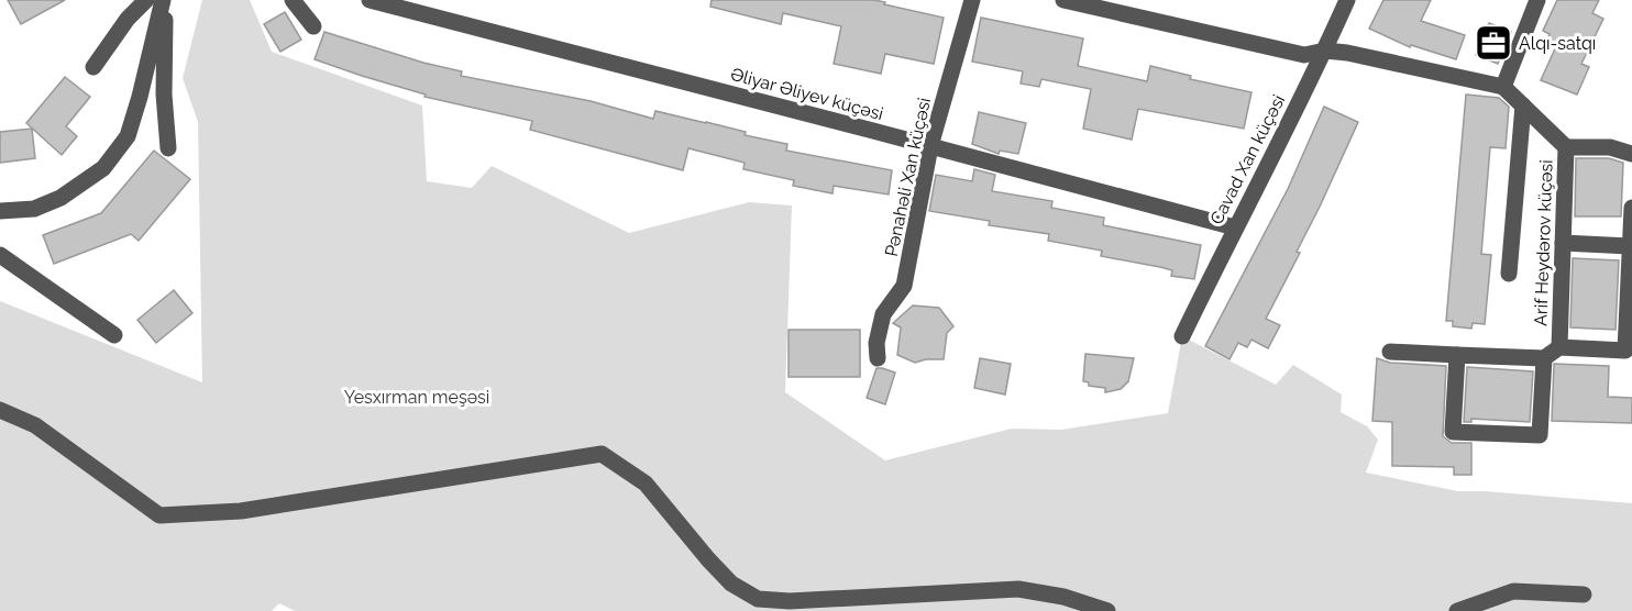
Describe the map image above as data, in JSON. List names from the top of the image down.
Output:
{
  "streets": {
    "street": [
      "Əliyar Əliyev küçəsi",
      "Cavad Xan küçəsi",
      "Pənahəli Xan küçəsi",
      "Arif Heydərov küçəsi"
    ]
  },
  "crossings": [
    ["Əliyar Əliyev küçəsi", "Cavad Xan küçəsi"],
    ["Əliyar Əliyev küçəsi", "Pənahəli Xan küçəsi"]
  ],
  "parks": ["Yesxırman meşəsi"],
  "places": {
    "office": ["Alqı-satqı"]
  }
}
